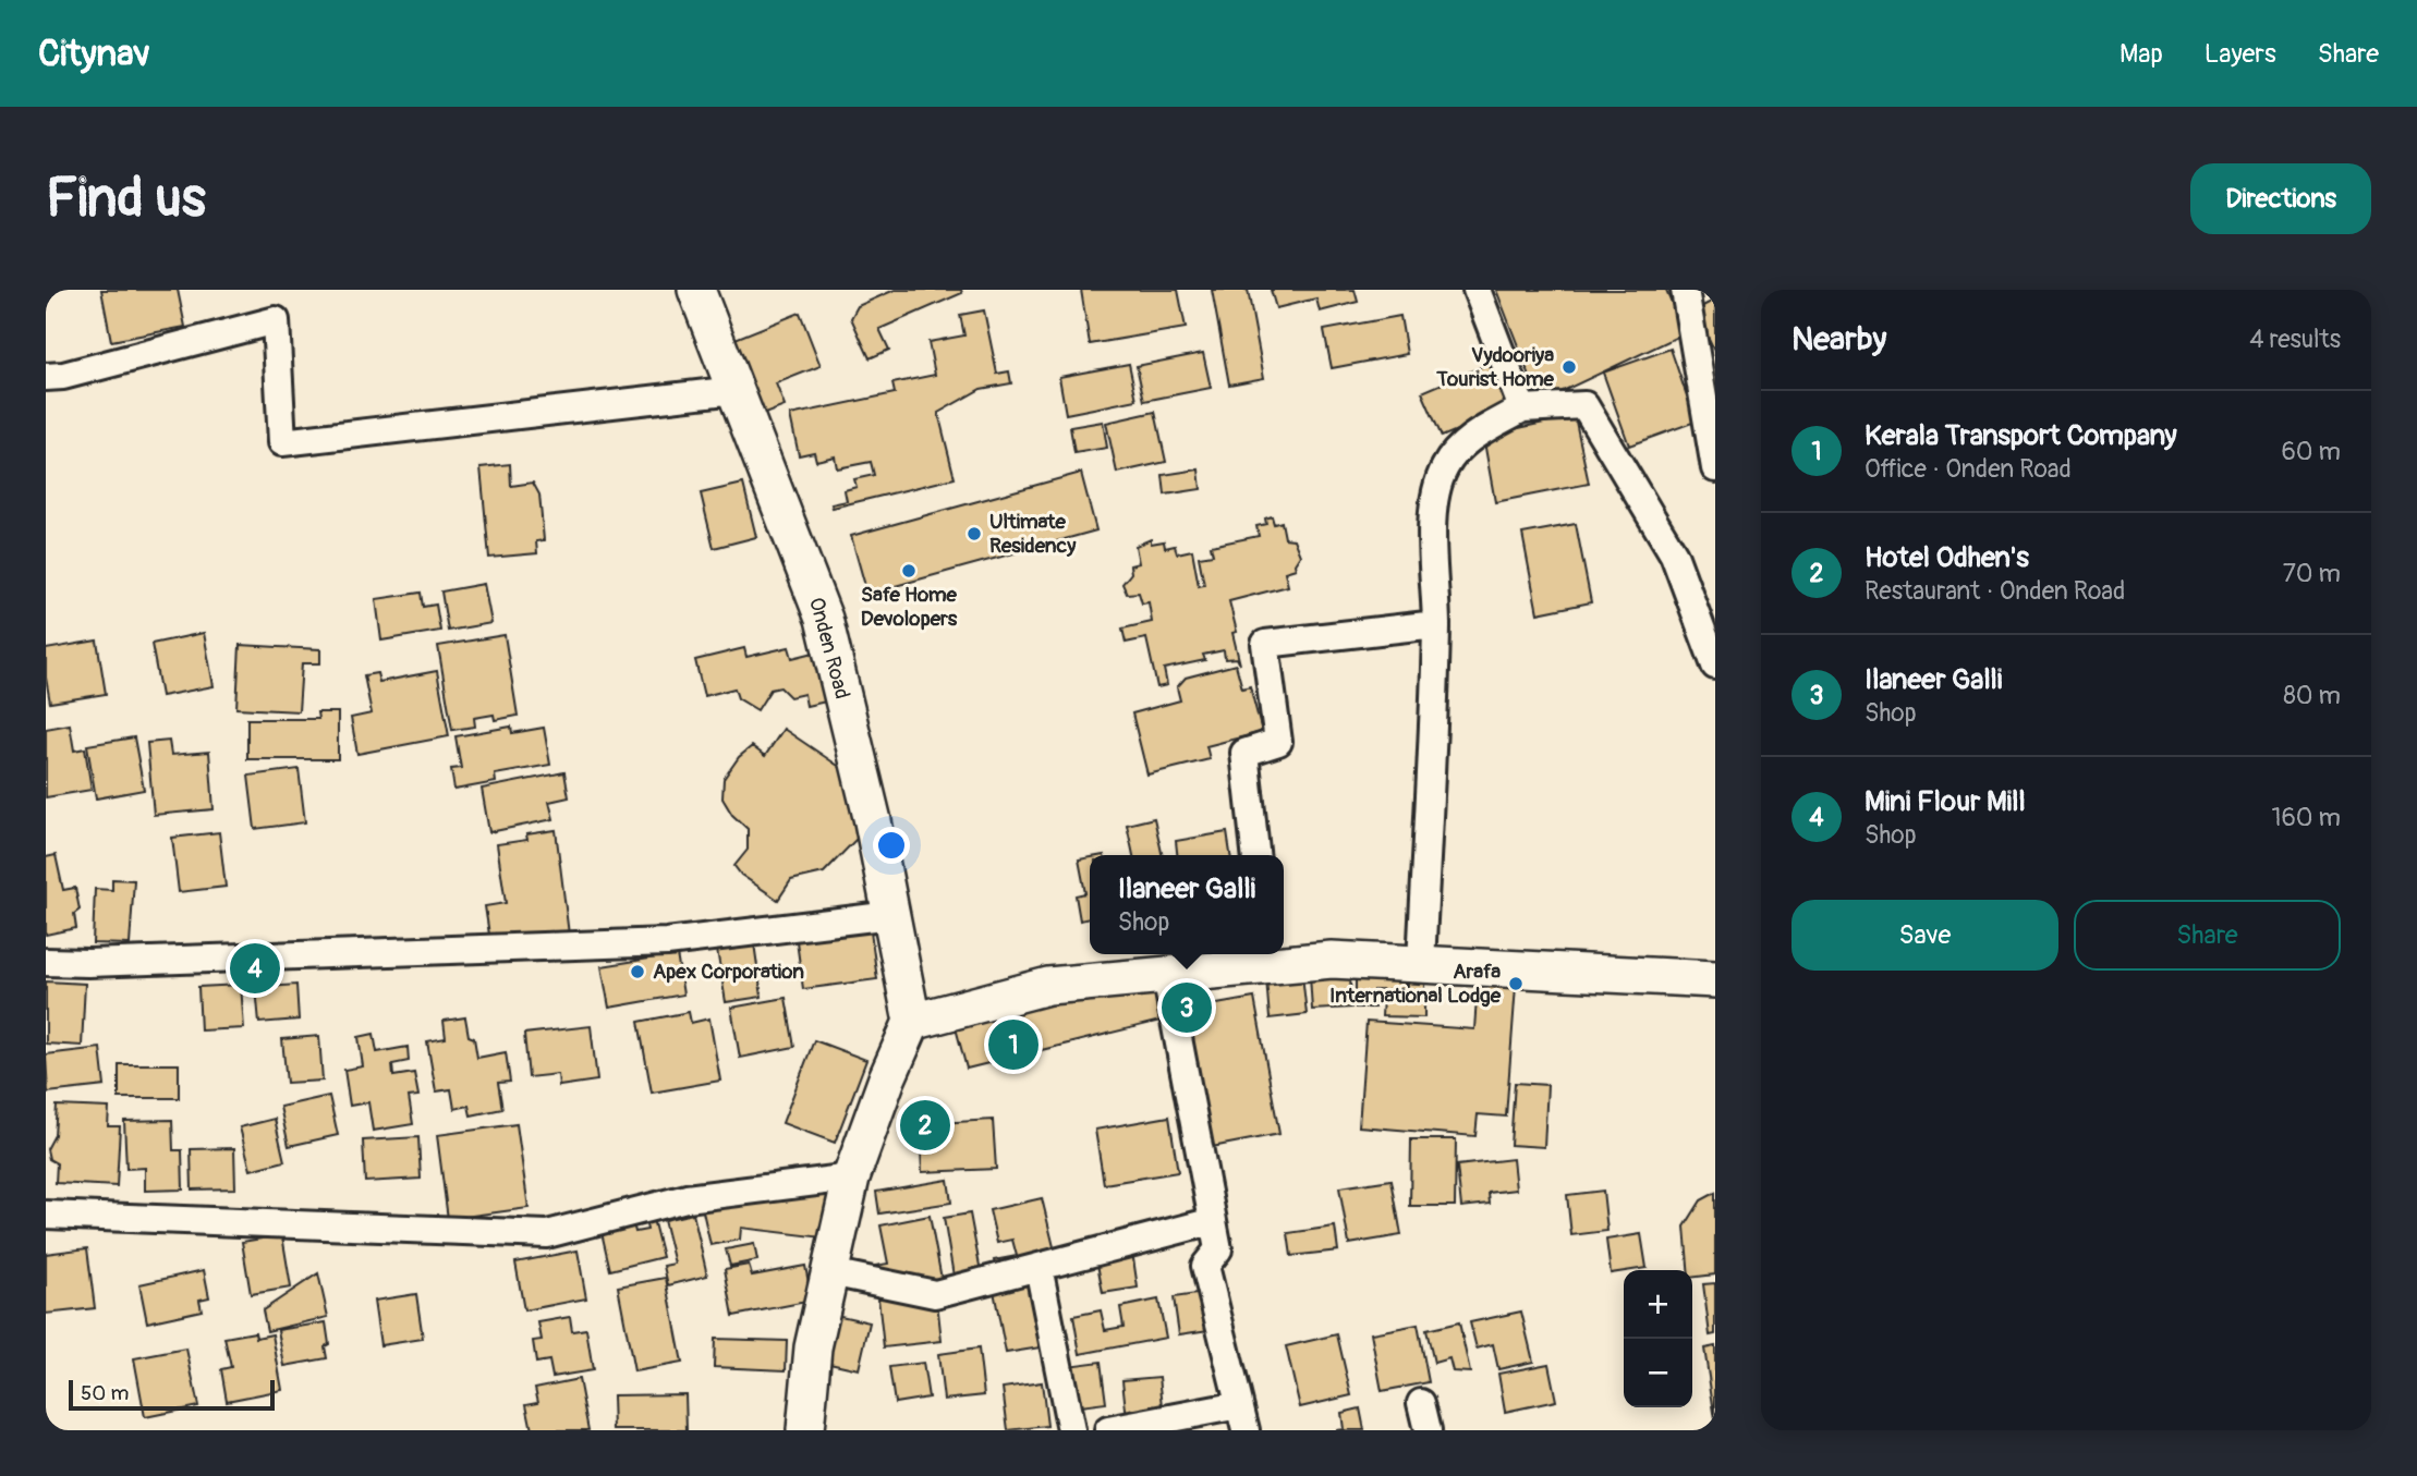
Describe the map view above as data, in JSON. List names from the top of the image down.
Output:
{
  "streets": {
    "street": ["Onden Road"]
  },
  "places": [
    "Vydooriya Tourist Home",
    "Ultimate Residency",
    "Safe Home Devolopers",
    "Apex Corporation",
    "Arafa International Lodge"
  ],
  "scale_bar": "50 m",
  "page": {
    "header": "Citynav",
    "nav": ["Map", "Layers", "Share"],
    "buttons": [
      "Directions",
      ["Save", "Share"]
    ],
    "title": "Find us",
    "heading": ["Nearby", "4 results"],
    "list": [
      {
        "mark": "1",
        "name": "Kerala Transport Company",
        "note": "Office · Onden Road",
        "value": "60 m"
      },
      {
        "mark": "2",
        "name": "Hotel Odhen's",
        "note": "Restaurant · Onden Road",
        "value": "70 m"
      },
      {
        "mark": "3",
        "name": "Ilaneer Galli",
        "note": "Shop",
        "value": "80 m"
      },
      {
        "mark": "4",
        "name": "Mini Flour Mill",
        "note": "Shop",
        "value": "160 m"
      }
    ],
    "popup": ["Ilaneer Galli", "Shop"],
    "pins": [
      "4",
      "3",
      "1",
      "2"
    ],
    "map_buttons": ["+", "−"],
    "scale": "50 m"
  }
}
